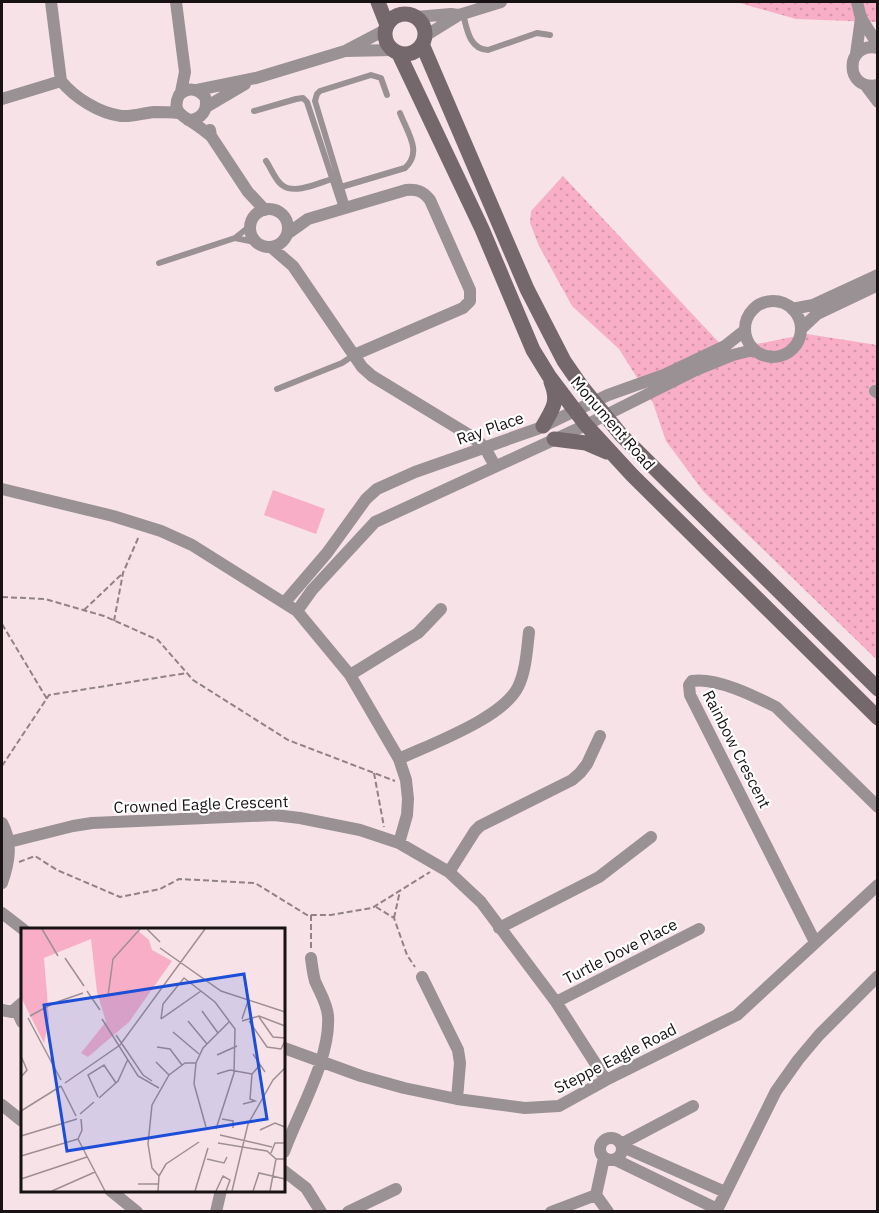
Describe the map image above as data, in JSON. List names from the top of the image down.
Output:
{
  "streets": {
    "main road": ["Monument Road"],
    "street": [
      "Ray Place",
      "Rainbow Crescent",
      "Crowned Eagle Crescent",
      "Turtle Dove Place",
      "Steppe Eagle Road"
    ]
  },
  "crossings": [
    ["Monument Road", "Ray Place"],
    ["Rainbow Crescent", "Steppe Eagle Road"],
    ["Crowned Eagle Crescent", "Turtle Dove Place"],
    ["Crowned Eagle Crescent", "Steppe Eagle Road"]
  ]
}
